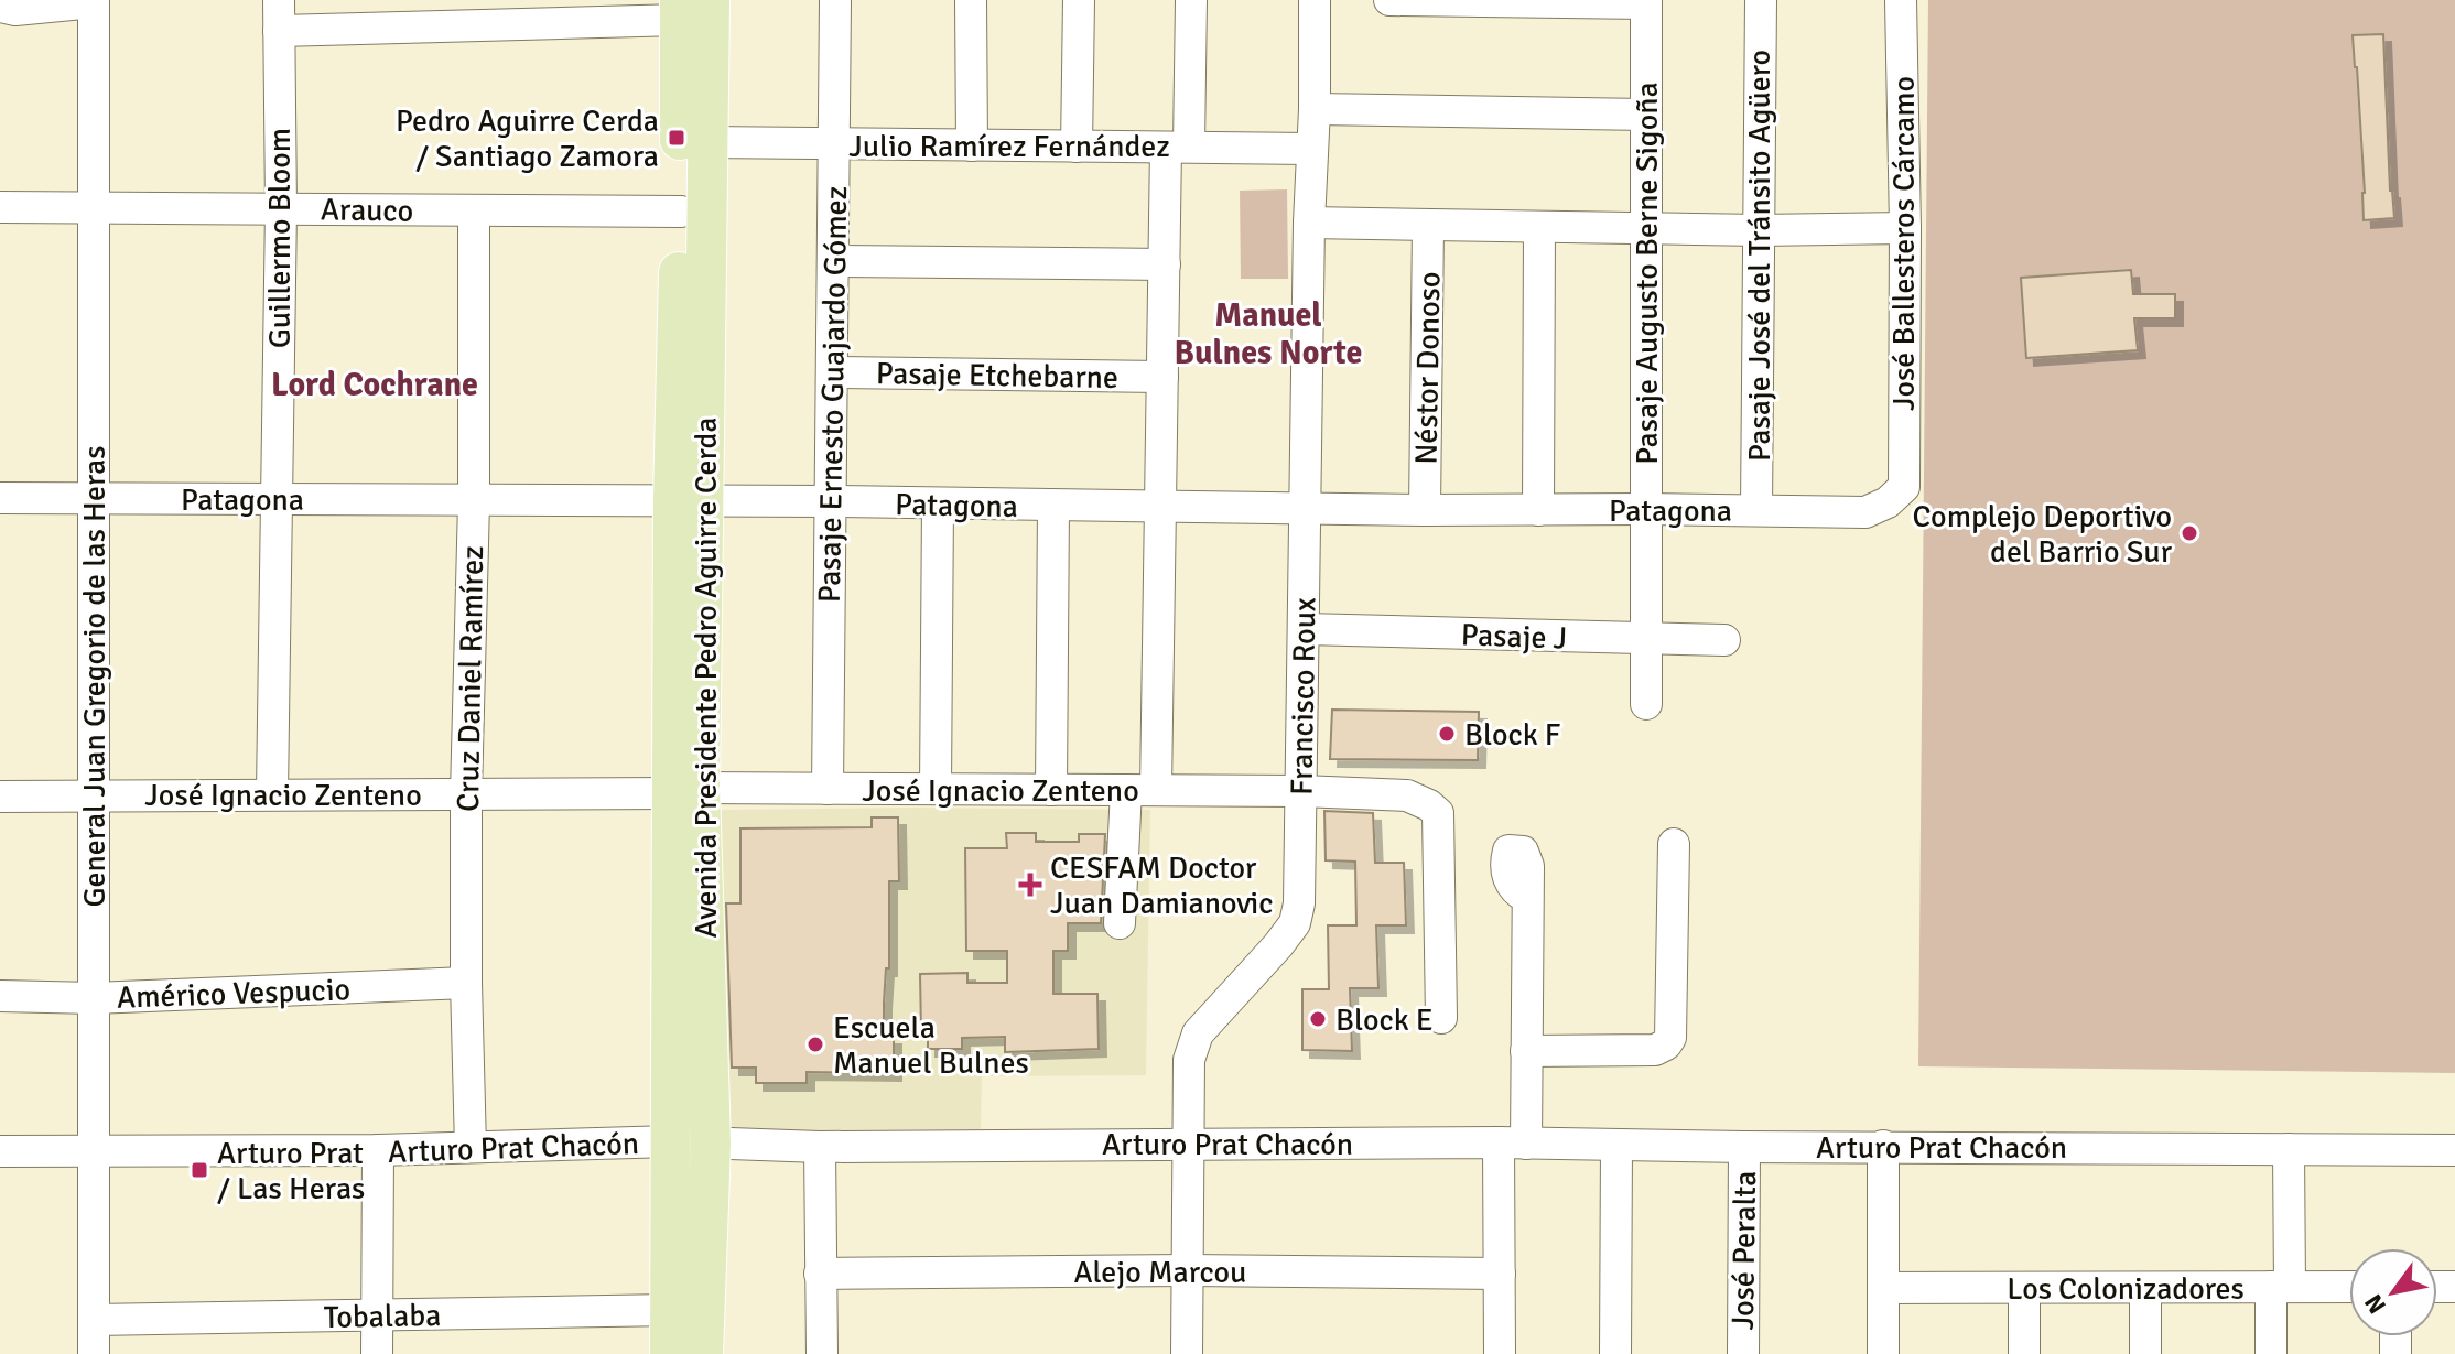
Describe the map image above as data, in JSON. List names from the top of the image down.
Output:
{
  "streets": {
    "main road": ["Avenida Presidente Pedro Aguirre Cerda"],
    "street": [
      "Julio Ramírez Fernández",
      "Arauco",
      "Guillermo Bloom",
      "José Ballesteros Cárcamo",
      "Pasaje José del Tránsito Agüero",
      "Pasaje Augusto Berne Sigoña",
      "Néstor Donoso",
      "Pasaje Etchebarne",
      "Pasaje Ernesto Guajardo Gómez",
      "Patagona",
      "Pasaje J",
      "General Juan Gregorio de las Heras",
      "Cruz Daniel Ramírez",
      "Francisco Roux",
      "José Ignacio Zenteno",
      "Américo Vespucio",
      "Arturo Prat Chacón",
      "José Peralta",
      "Alejo Marcou",
      "Los Colonizadores",
      "Tobalaba"
    ]
  },
  "crossings": [
    ["Julio Ramírez Fernández", "Pasaje Ernesto Guajardo Gómez"],
    ["Julio Ramírez Fernández", "Avenida Presidente Pedro Aguirre Cerda"],
    ["Julio Ramírez Fernández", "Francisco Roux"],
    ["Arauco", "Guillermo Bloom"],
    ["Arauco", "General Juan Gregorio de las Heras"],
    ["Arauco", "Avenida Presidente Pedro Aguirre Cerda"],
    ["Arauco", "Cruz Daniel Ramírez"],
    ["Guillermo Bloom", "Patagona"],
    ["Guillermo Bloom", "José Ignacio Zenteno"],
    ["José Ballesteros Cárcamo", "Patagona"],
    ["Pasaje José del Tránsito Agüero", "Patagona"],
    ["Pasaje Augusto Berne Sigoña", "Patagona"],
    ["Pasaje Augusto Berne Sigoña", "Pasaje J"],
    ["Néstor Donoso", "Patagona"],
    ["Pasaje Etchebarne", "Pasaje Ernesto Guajardo Gómez"],
    ["Pasaje Ernesto Guajardo Gómez", "Patagona"],
    ["Pasaje Ernesto Guajardo Gómez", "José Ignacio Zenteno"],
    ["Patagona", "General Juan Gregorio de las Heras"],
    ["Patagona", "Avenida Presidente Pedro Aguirre Cerda"],
    ["Patagona", "Cruz Daniel Ramírez"],
    ["Patagona", "Francisco Roux"],
    ["Pasaje J", "Francisco Roux"],
    ["General Juan Gregorio de las Heras", "José Ignacio Zenteno"],
    ["General Juan Gregorio de las Heras", "Américo Vespucio"],
    ["General Juan Gregorio de las Heras", "Arturo Prat Chacón"],
    ["General Juan Gregorio de las Heras", "Tobalaba"],
    ["Avenida Presidente Pedro Aguirre Cerda", "José Ignacio Zenteno"],
    ["Avenida Presidente Pedro Aguirre Cerda", "Arturo Prat Chacón"],
    ["Avenida Presidente Pedro Aguirre Cerda", "Tobalaba"],
    ["Cruz Daniel Ramírez", "José Ignacio Zenteno"],
    ["Cruz Daniel Ramírez", "Américo Vespucio"],
    ["Cruz Daniel Ramírez", "Arturo Prat Chacón"],
    ["Francisco Roux", "José Ignacio Zenteno"],
    ["Francisco Roux", "Arturo Prat Chacón"],
    ["Francisco Roux", "Alejo Marcou"],
    ["Arturo Prat Chacón", "José Peralta"]
  ],
  "districts": ["Manuel Bulnes Norte", "Lord Cochrane"],
  "places": {
    "transit": ["Pedro Aguirre Cerda / Santiago Zamora", "Arturo Prat / Las Heras"],
    "other": [
      "Complejo Deportivo del Barrio Sur",
      "Block F",
      "Block E",
      "Escuela Manuel Bulnes"
    ],
    "health": ["CESFAM Doctor Juan Damianovic"]
  },
  "north": "bottom left"
}
